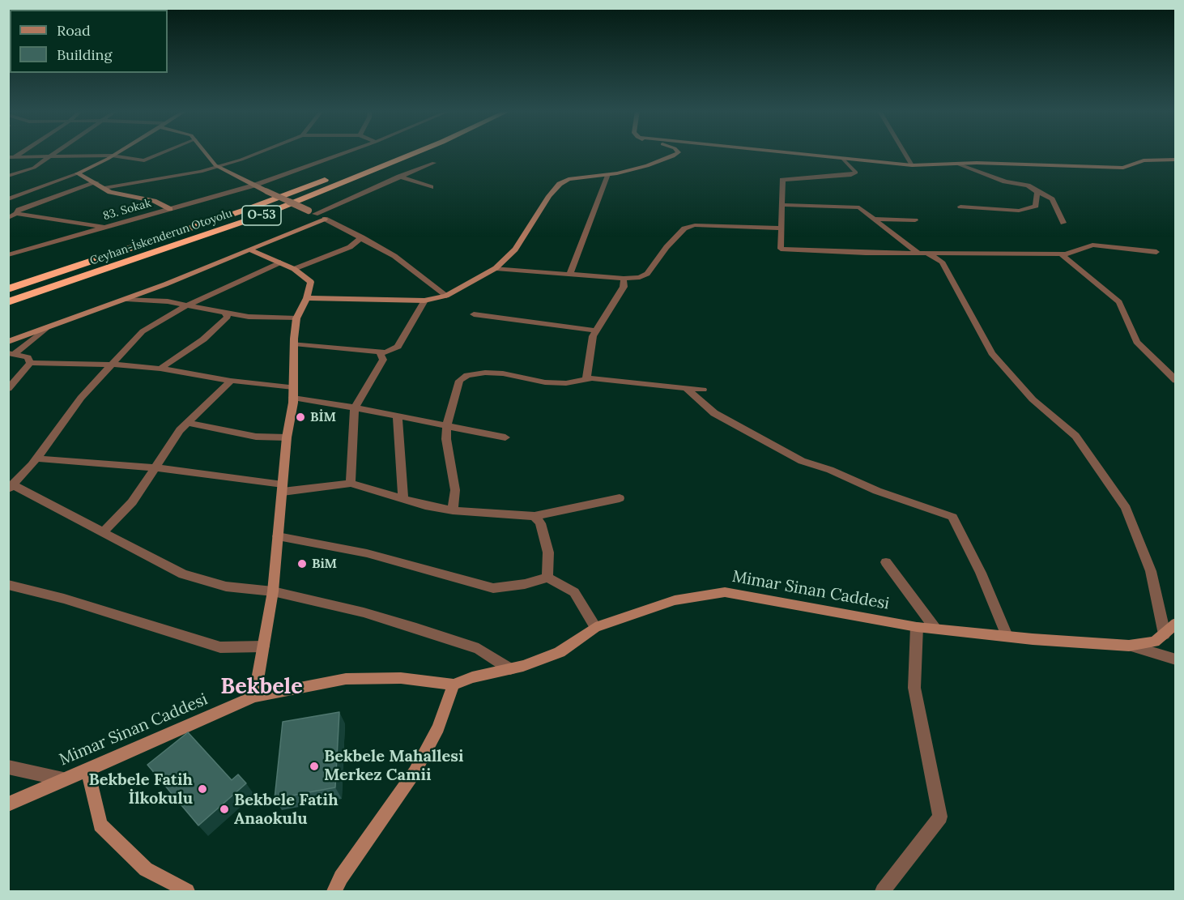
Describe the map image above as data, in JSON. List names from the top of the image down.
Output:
{
  "streets": {
    "highway": ["O-53", "Ceyhan-İskenderun Otoyolu"],
    "street": ["83. Sokak", "Mimar Sinan Caddesi"]
  },
  "districts": ["Bekbele"],
  "places": [
    "BİM",
    "BiM",
    "Bekbele Mahallesi Merkez Camii",
    "Bekbele Fatih İlkokulu",
    "Bekbele Fatih Anaokulu"
  ],
  "legend": ["Road", "Building"]
}
